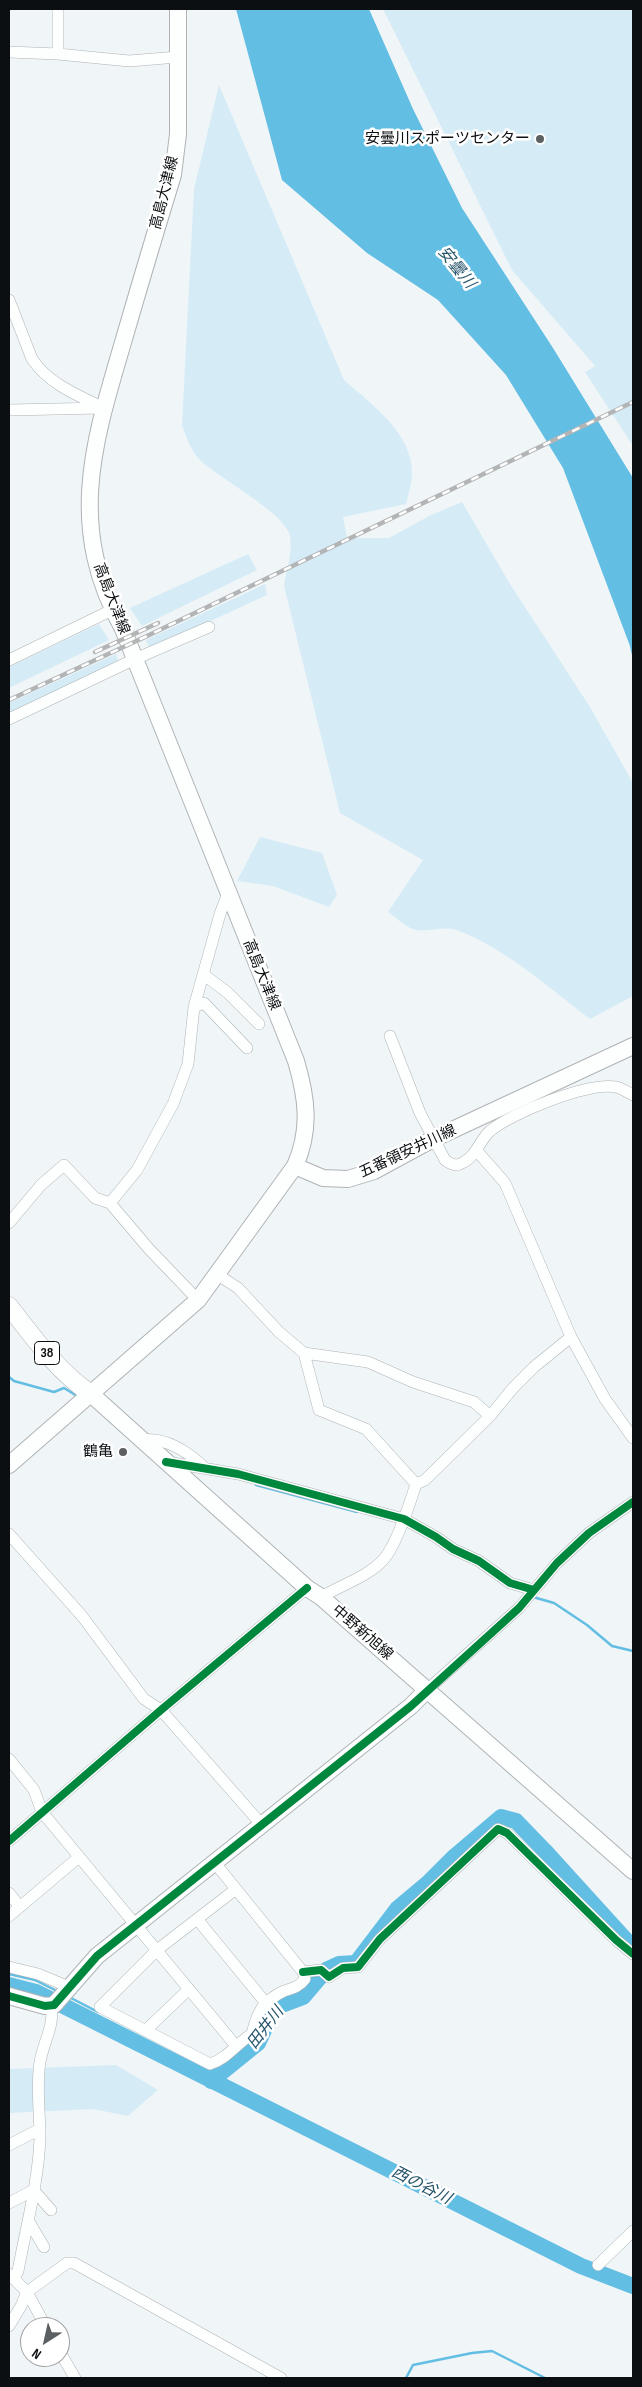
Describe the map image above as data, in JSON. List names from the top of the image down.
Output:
{
  "streets": {
    "main road": [
      "高島大津線",
      "五番領安井川線",
      "38",
      "中野新旭線"
    ]
  },
  "crossings": [
    ["高島大津線", "五番領安井川線"],
    ["38", "中野新旭線"]
  ],
  "water": ["安曇川", "田井川", "西の谷川"],
  "places": ["安曇川スポーツセンター", "鶴亀"],
  "north": "bottom left"
}
